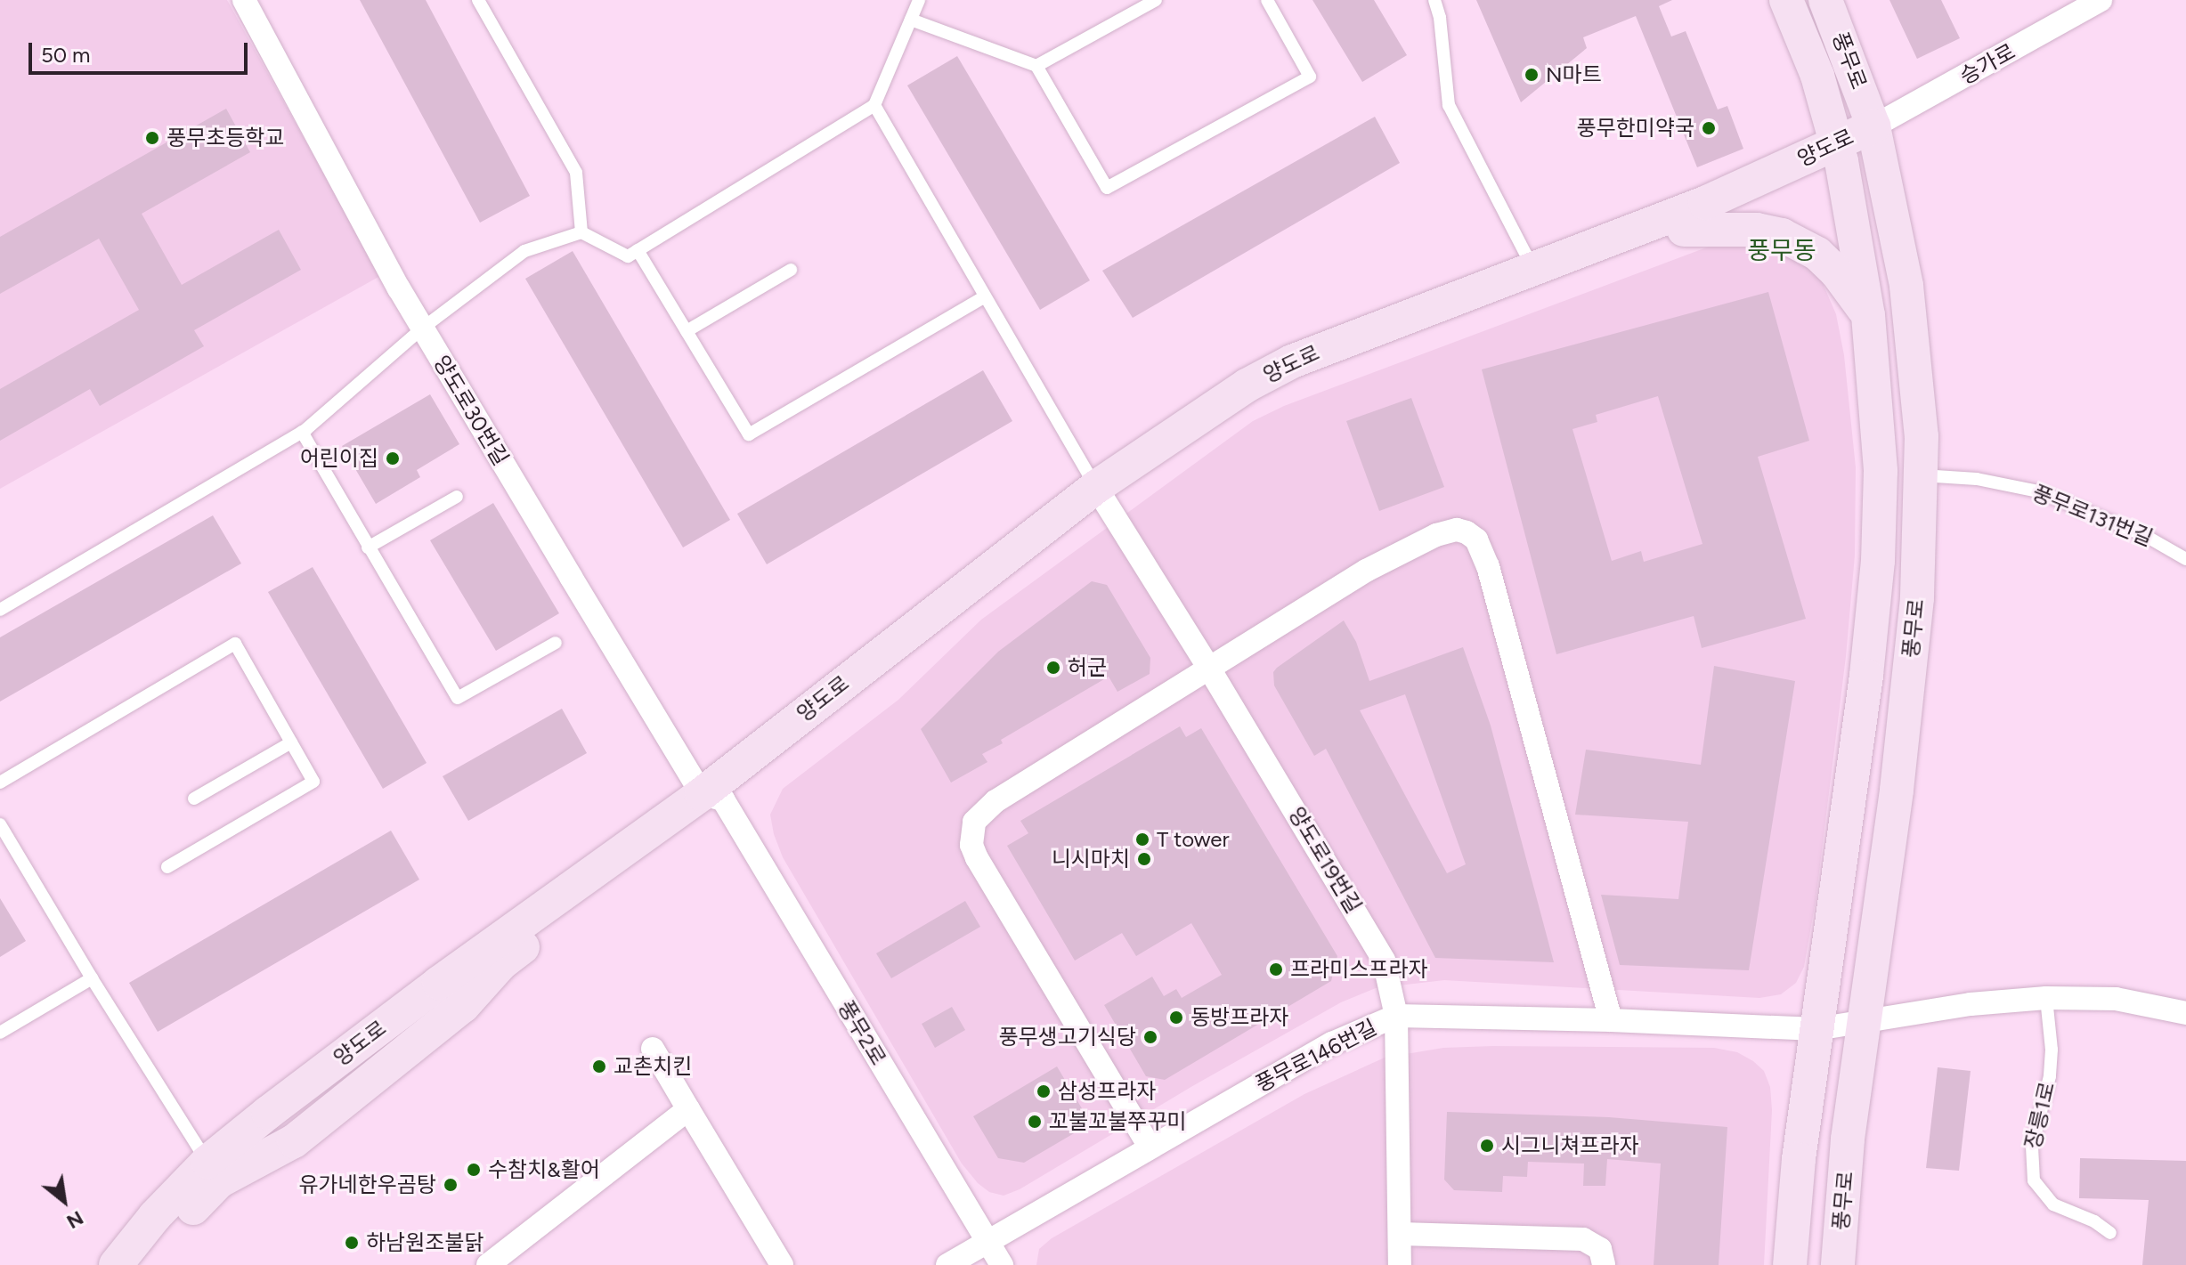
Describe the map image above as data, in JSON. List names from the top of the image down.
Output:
{
  "streets": {
    "street": [
      "풍무로",
      "승가로",
      "양도로",
      "양도로30번길",
      "양도로19번길",
      "풍무2로",
      "풍무로146번길"
    ],
    "lane": ["풍무로131번길", "장릉1로"]
  },
  "crossings": [
    ["풍무로", "승가로"],
    ["풍무로", "양도로"],
    ["풍무로", "풍무로131번길"],
    ["풍무로", "풍무로146번길"],
    ["승가로", "양도로"],
    ["양도로", "양도로30번길"],
    ["양도로", "양도로19번길"],
    ["양도로", "풍무2로"],
    ["양도로30번길", "풍무2로"],
    ["양도로19번길", "풍무로146번길"],
    ["풍무2로", "풍무로146번길"]
  ],
  "districts": ["풍무동"],
  "places": [
    "N마트",
    "풍무한미약국",
    "풍무초등학교",
    "어린이집",
    "허군",
    "T tower",
    "니시마치",
    "프라미스프라자",
    "동방프라자",
    "풍무생고기식당",
    "교촌치킨",
    "삼성프라자",
    "꼬불꼬불쭈꾸미",
    "시그니쳐프라자",
    "수참치&활어",
    "유가네한우곰탕",
    "하남원조불닭"
  ],
  "scale_bar": "50 m",
  "north": "bottom right"
}
